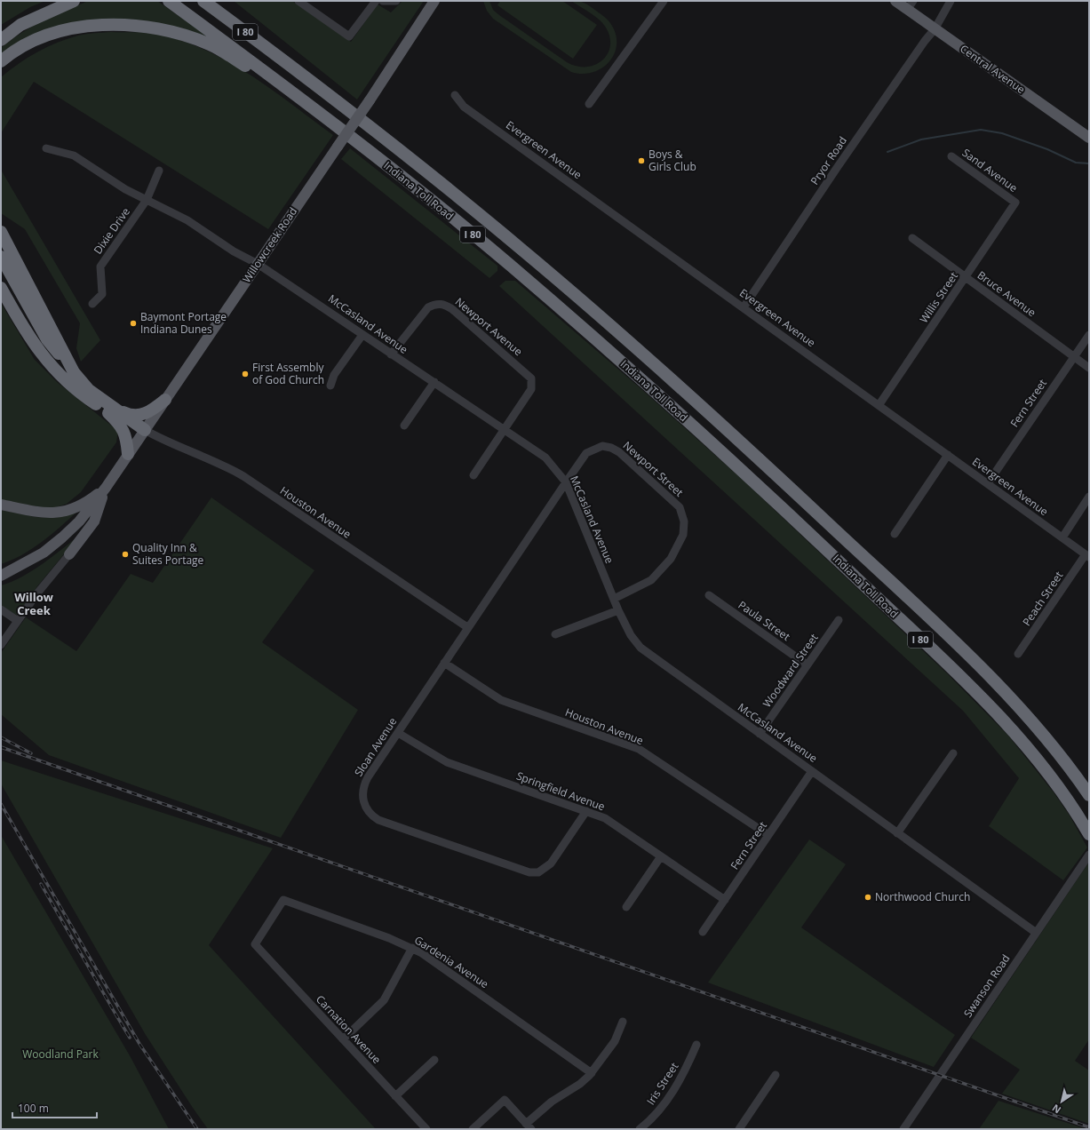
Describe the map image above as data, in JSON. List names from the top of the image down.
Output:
{
  "streets": {
    "highway": ["I 80", "Indiana Toll Road"],
    "main road": ["Central Avenue", "Willowcreek Road"],
    "street": [
      "Evergreen Avenue",
      "Pryor Road",
      "Sand Avenue",
      "Dixie Drive",
      "Bruce Avenue",
      "Willis Street",
      "McCasland Avenue",
      "Newport Avenue",
      "Fern Street",
      "Newport Street",
      "Houston Avenue",
      "Peach Street",
      "Paula Street",
      "Woodward Street",
      "Sloan Avenue",
      "Springfield Avenue",
      "Gardenia Avenue",
      "Swanson Road",
      "Carnation Avenue",
      "Iris Street"
    ]
  },
  "crossings": [
    ["Central Avenue", "Pryor Road"],
    ["Evergreen Avenue", "Pryor Road"],
    ["Evergreen Avenue", "Willis Street"],
    ["Evergreen Avenue", "Fern Street"],
    ["Evergreen Avenue", "Peach Street"],
    ["Sand Avenue", "Willis Street"],
    ["Dixie Drive", "McCasland Avenue"],
    ["Willowcreek Road", "McCasland Avenue"],
    ["Willowcreek Road", "Houston Avenue"],
    ["Bruce Avenue", "Willis Street"],
    ["Bruce Avenue", "Fern Street"],
    ["McCasland Avenue", "Newport Avenue"],
    ["McCasland Avenue", "Fern Street"],
    ["McCasland Avenue", "Newport Street"],
    ["McCasland Avenue", "Woodward Street"],
    ["McCasland Avenue", "Sloan Avenue"],
    ["McCasland Avenue", "Swanson Road"],
    ["Fern Street", "Houston Avenue"],
    ["Fern Street", "Springfield Avenue"],
    ["Newport Street", "Sloan Avenue"],
    ["Houston Avenue", "Sloan Avenue"],
    ["Paula Street", "Woodward Street"],
    ["Sloan Avenue", "Springfield Avenue"],
    ["Gardenia Avenue", "Carnation Avenue"]
  ],
  "districts": ["Willow Creek"],
  "parks": ["Woodland Park"],
  "places": [
    "Boys & Girls Club",
    "Baymont Portage Indiana Dunes",
    "First Assembly of God Church",
    "Quality Inn & Suites Portage",
    "Northwood Church"
  ],
  "scale_bar": "100 m",
  "north": "bottom left"
}
